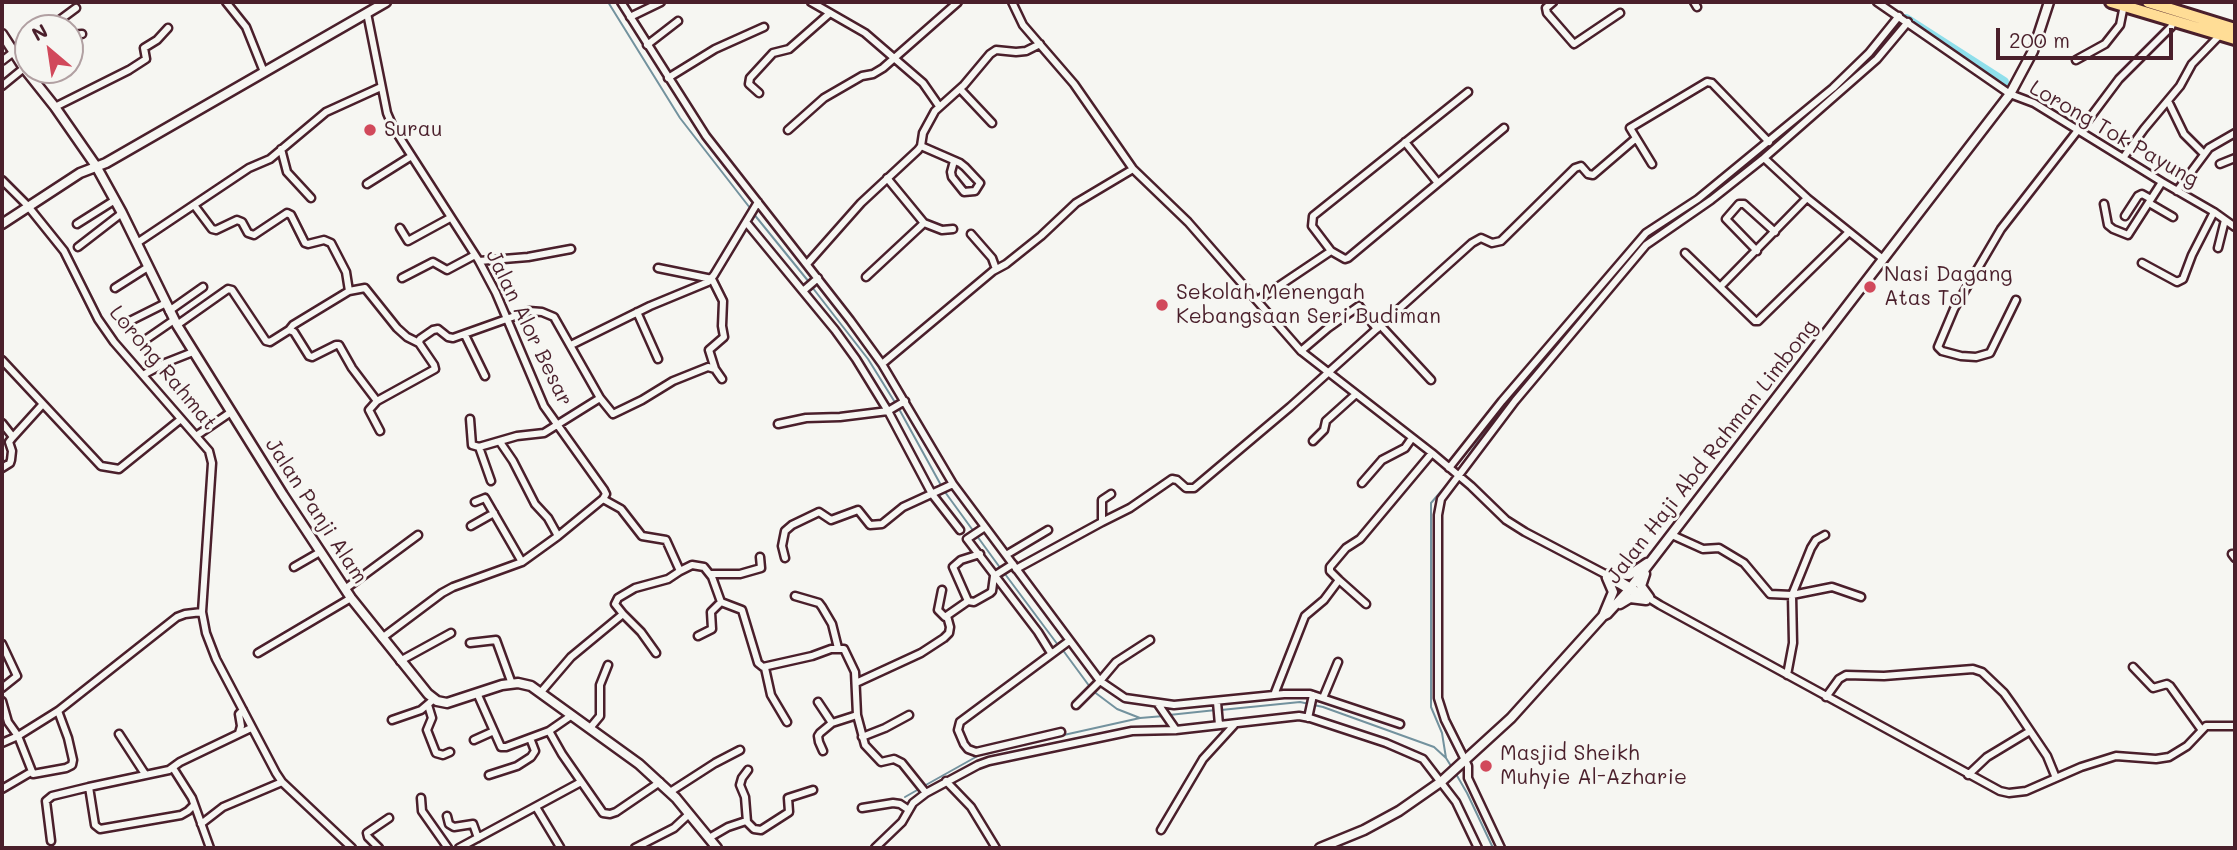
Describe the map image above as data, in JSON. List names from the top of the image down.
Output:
{
  "streets": {
    "main road": ["Jalan Haji Abd Rahman Limbong", "Jalan Panji Alam"],
    "street": ["Lorong Tok Payung", "Jalan Alor Besar", "Lorong Rahmat"]
  },
  "crossings": [
    ["Lorong Tok Payung", "Jalan Haji Abd Rahman Limbong"]
  ],
  "places": [
    "Surau",
    "Nasi Dagang Atas Tol",
    "Sekolah Menengah Kebangsaan Seri Budiman",
    "Masjid Sheikh Muhyie Al-Azharie"
  ],
  "scale_bar": "200 m",
  "north": "top left"
}
